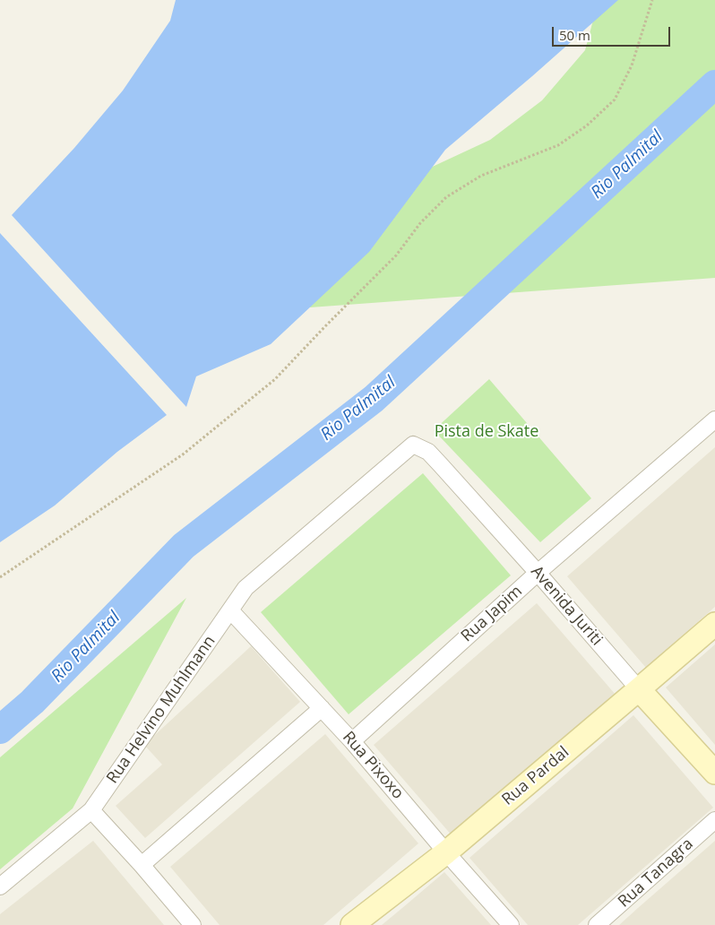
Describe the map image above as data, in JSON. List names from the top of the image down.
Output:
{
  "streets": {
    "street": [
      "Avenida Juriti",
      "Rua Japim",
      "Rua Helvino Muhlmann",
      "Rua Pixoxo",
      "Rua Pardal",
      "Rua Tanagra"
    ]
  },
  "crossings": [
    ["Avenida Juriti", "Rua Japim"],
    ["Avenida Juriti", "Rua Helvino Muhlmann"],
    ["Avenida Juriti", "Rua Pardal"],
    ["Rua Japim", "Rua Pixoxo"],
    ["Rua Helvino Muhlmann", "Rua Pixoxo"],
    ["Rua Pixoxo", "Rua Pardal"]
  ],
  "water": ["Rio Palmital"],
  "parks": ["Pista de Skate"],
  "scale_bar": "50 m"
}
